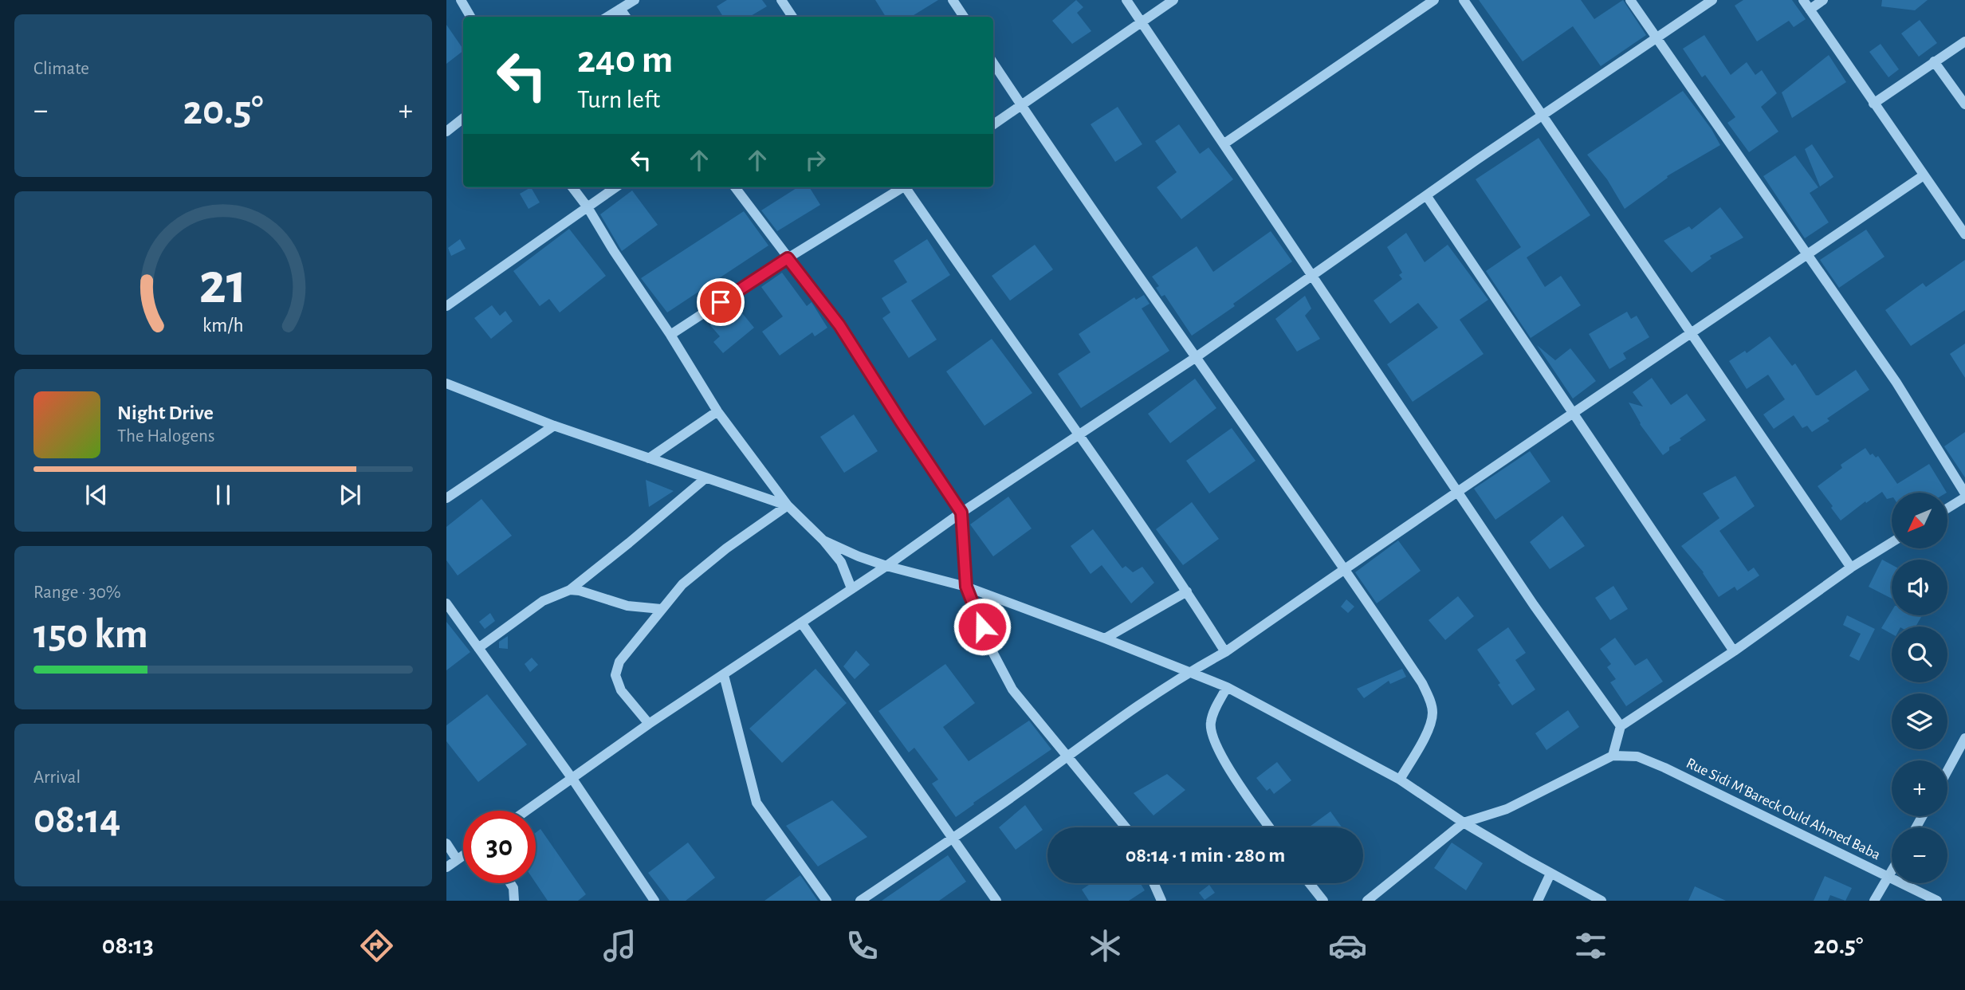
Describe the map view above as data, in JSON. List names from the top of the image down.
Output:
{
  "streets": {
    "street": ["Rue Sidi M'Bareck Ould Ahmed Baba"]
  },
  "north": "bottom left",
  "page": {
    "tile": [
      "Climate",
      ["Range · 30%", "150 km"],
      ["Arrival", "08:14"]
    ],
    "turn": ["240 m", "Turn left"],
    "heat": ["−", "20.5°", "+"],
    "song": ["Night Drive", "The Halogens"],
    "map_buttons": ["+", "−"],
    "limit": "30",
    "trip": "08:14 · 1 min · 280 m",
    "tabs": ["08:13", "20.5°"],
    "gauge": ["21", "km/h"]
  }
}
